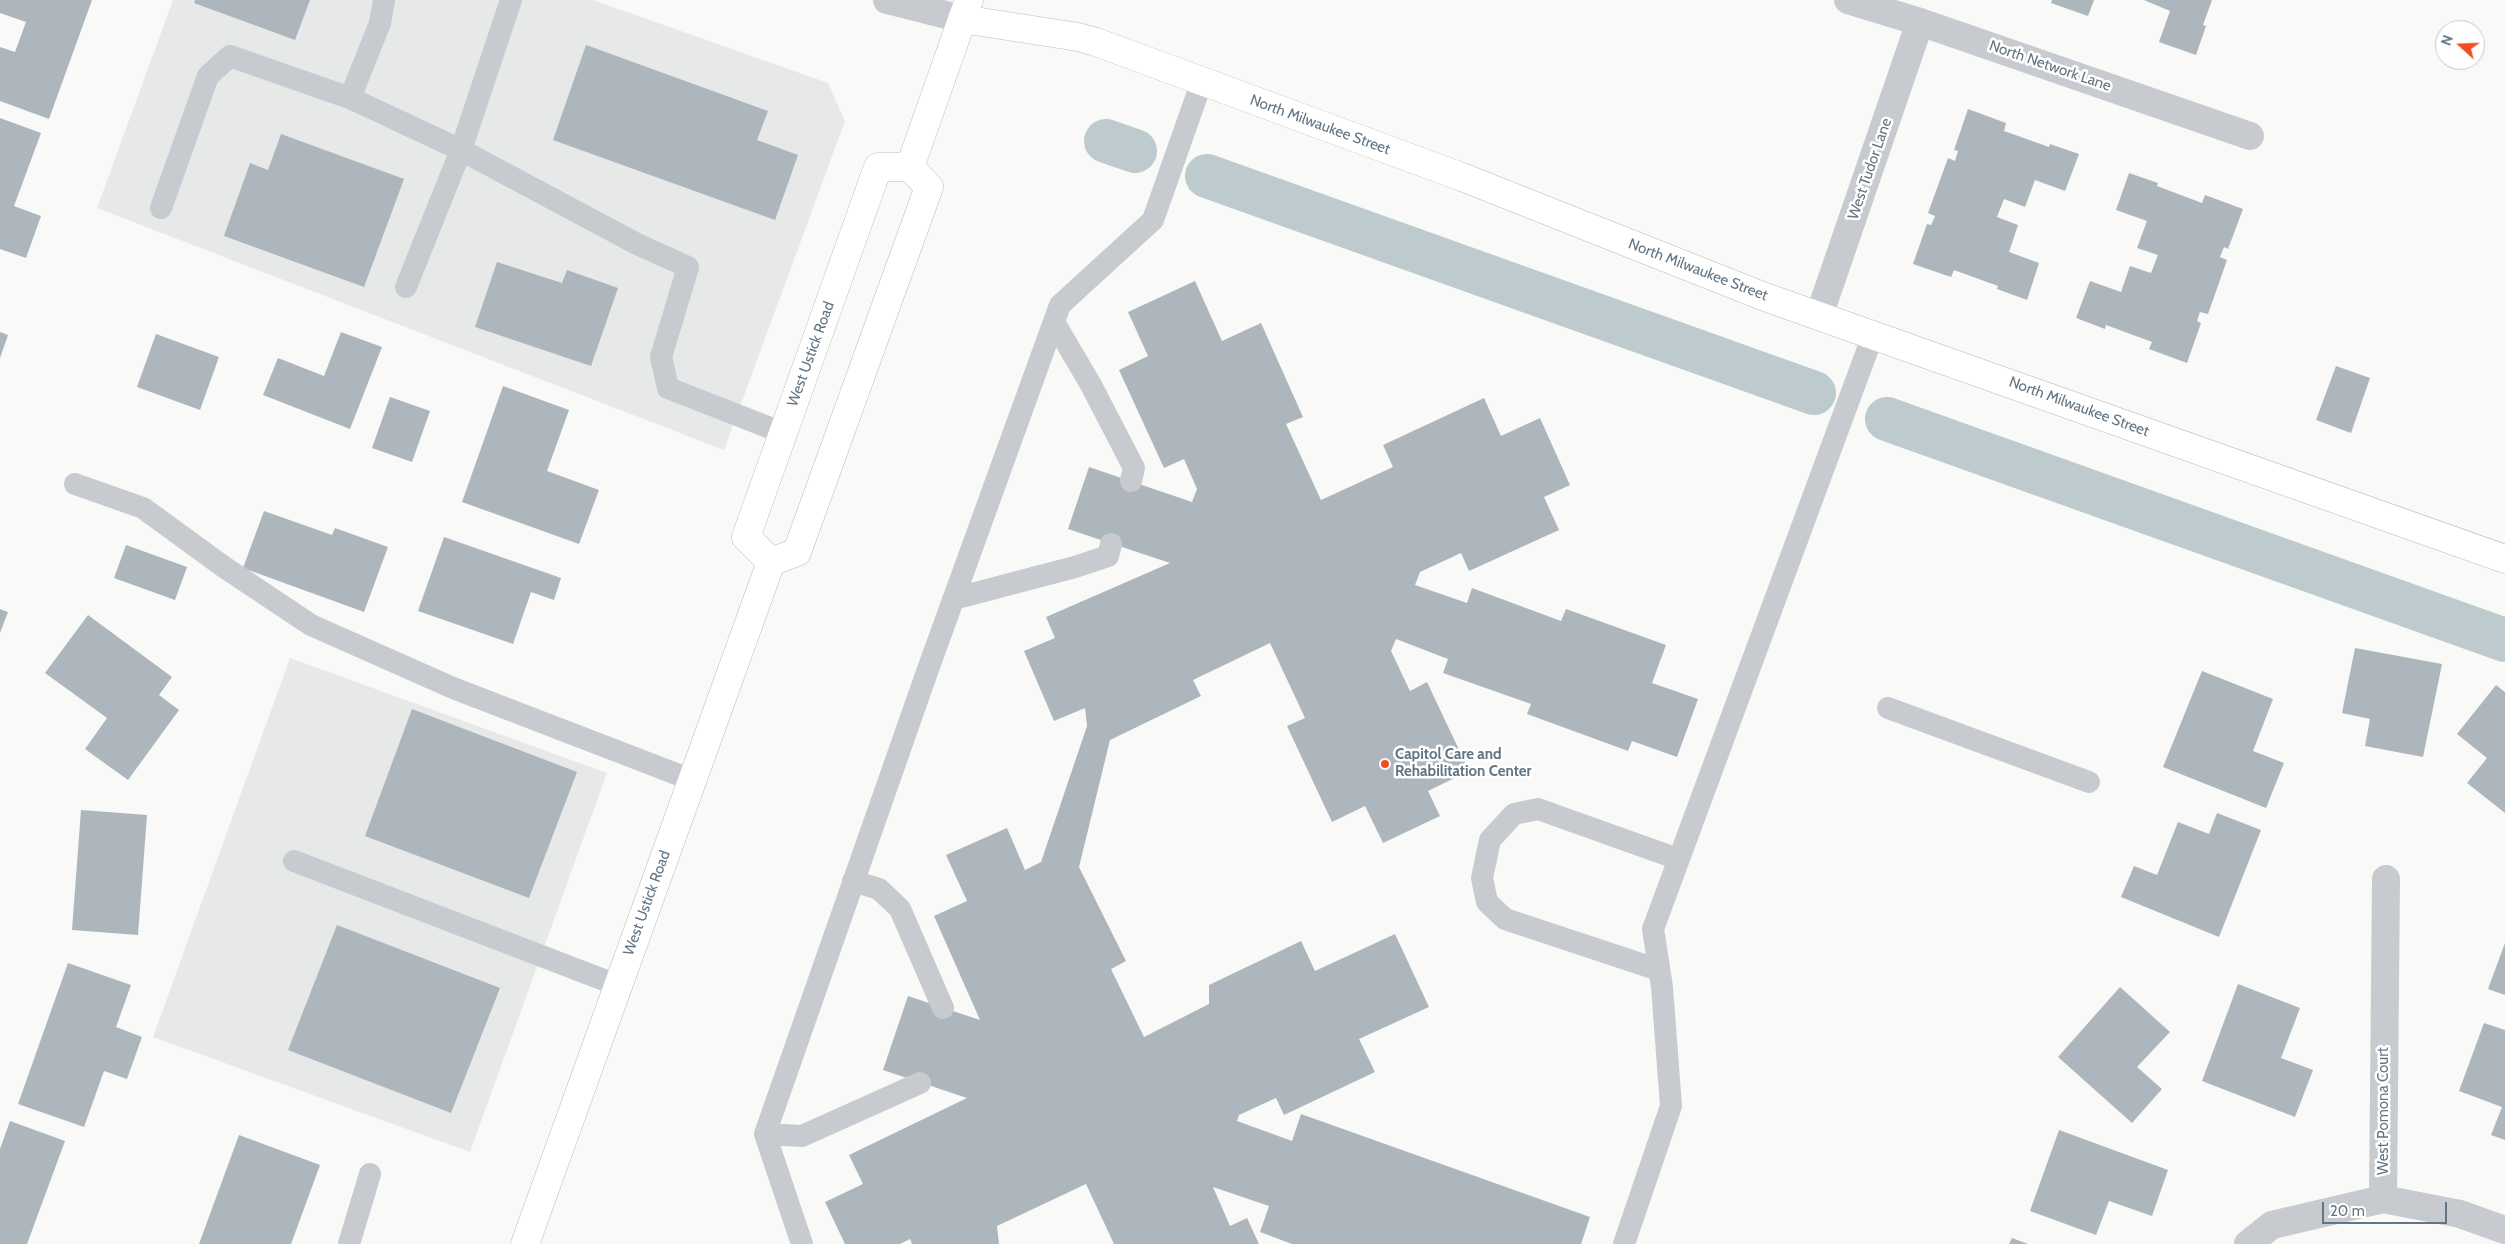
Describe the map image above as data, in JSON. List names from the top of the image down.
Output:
{
  "streets": {
    "main road": ["North Milwaukee Street", "West Ustick Road"],
    "street": ["North Network Lane", "West Tudor Lane", "West Pomona Court"]
  },
  "crossings": [
    ["North Network Lane", "West Tudor Lane"],
    ["North Milwaukee Street", "West Tudor Lane"]
  ],
  "places": ["Capitol Care and Rehabilitation Center"],
  "scale_bar": "20 m",
  "north": "left"
}
